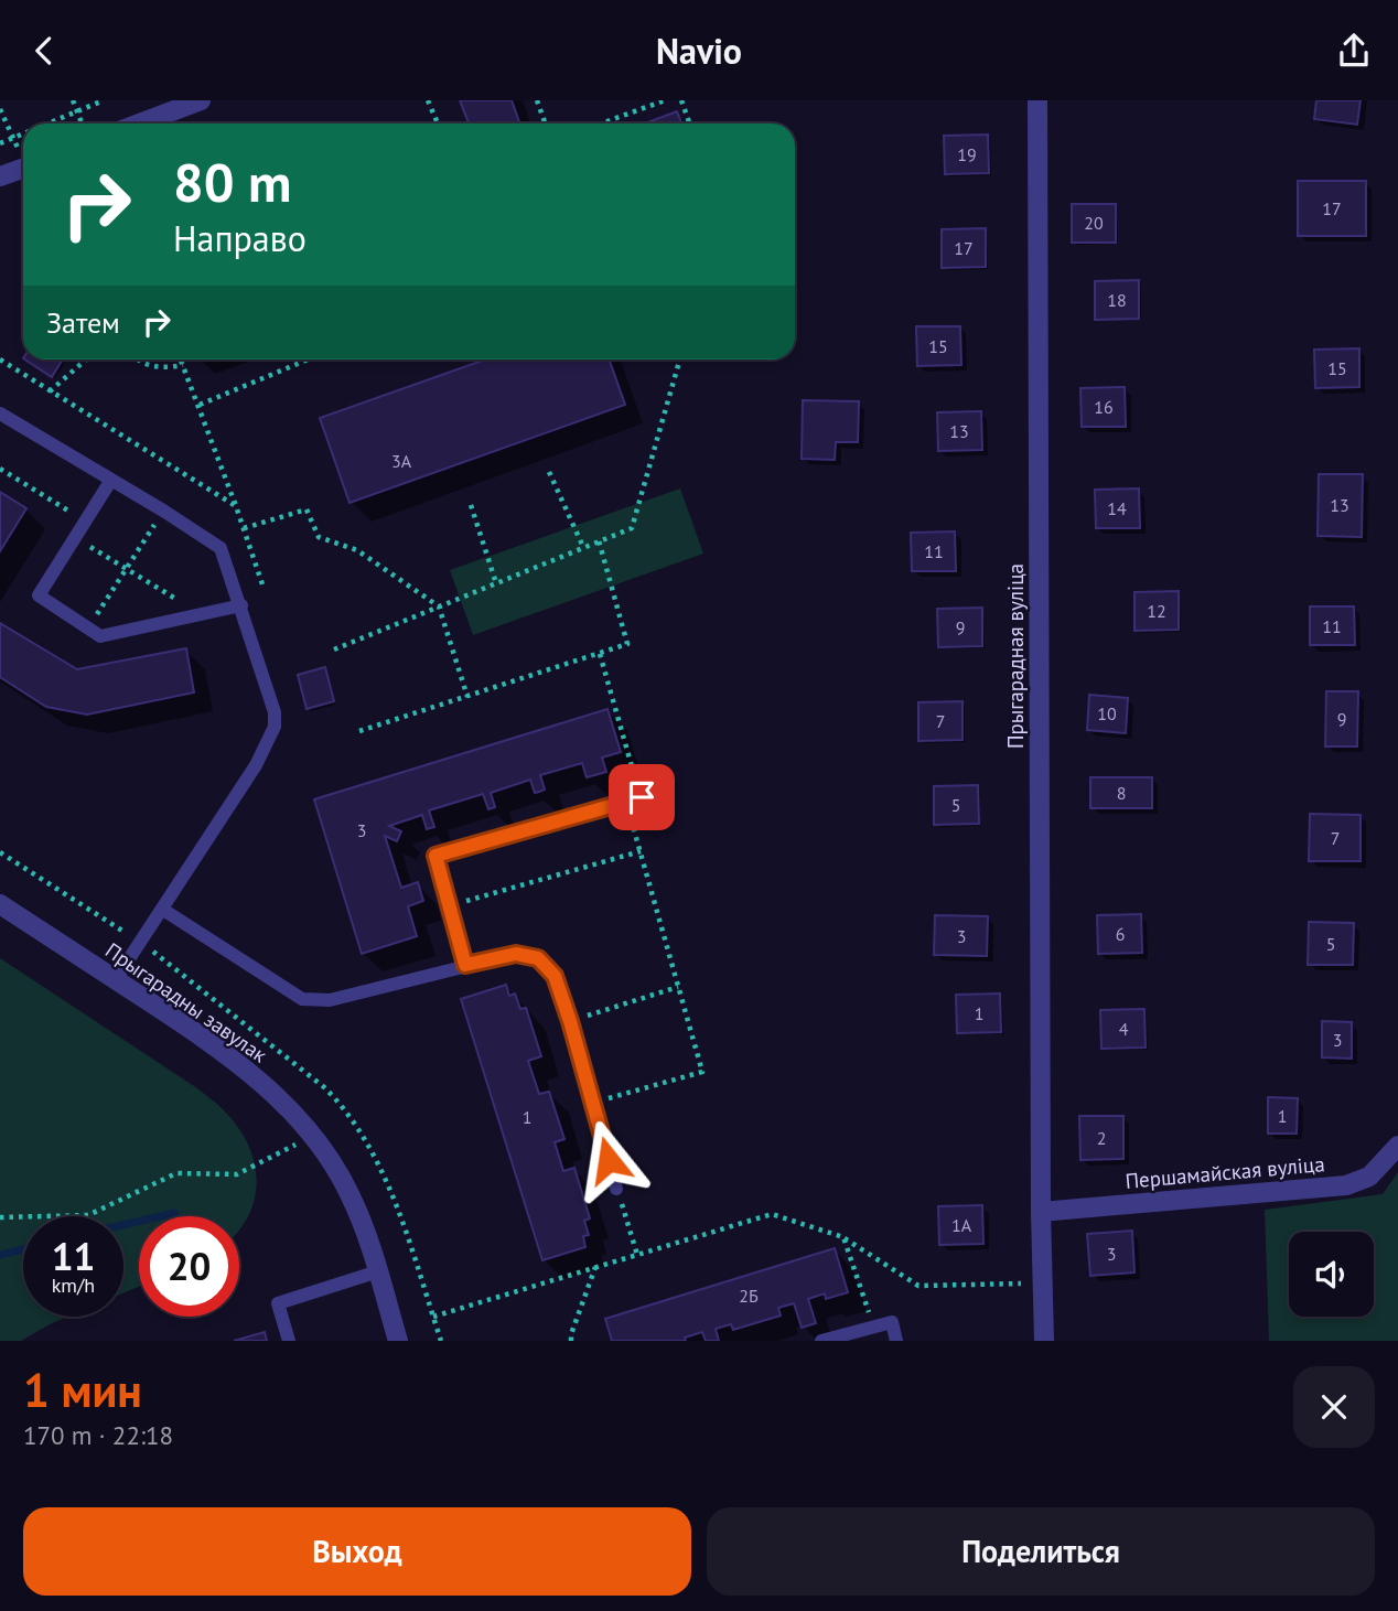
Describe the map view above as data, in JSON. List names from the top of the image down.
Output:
{
  "streets": {
    "street": ["Прыгарадная вуліца", "Прыгарадны завулак", "Першамайская вуліца"]
  },
  "crossings": [
    ["Прыгарадная вуліца", "Першамайская вуліца"]
  ],
  "house_numbers": [
    "19",
    "17",
    "20",
    "17",
    "18",
    "15",
    "15",
    "16",
    "13",
    "3A",
    "13",
    "14",
    "11",
    "12",
    "11",
    "9",
    "10",
    "9",
    "7",
    "8",
    "5",
    "3",
    "7",
    "6",
    "3",
    "5",
    "1",
    "4",
    "3",
    "1",
    "1",
    "2",
    "1А",
    "3",
    "2Б"
  ],
  "page": {
    "header": "Navio",
    "turn": ["80 m", "Направо"],
    "then": "Затем",
    "speed": "11 km/h",
    "limit": "20",
    "heading": ["1 мин", "170 m · 22:18"],
    "buttons": ["Выход", "Поделиться"]
  }
}
